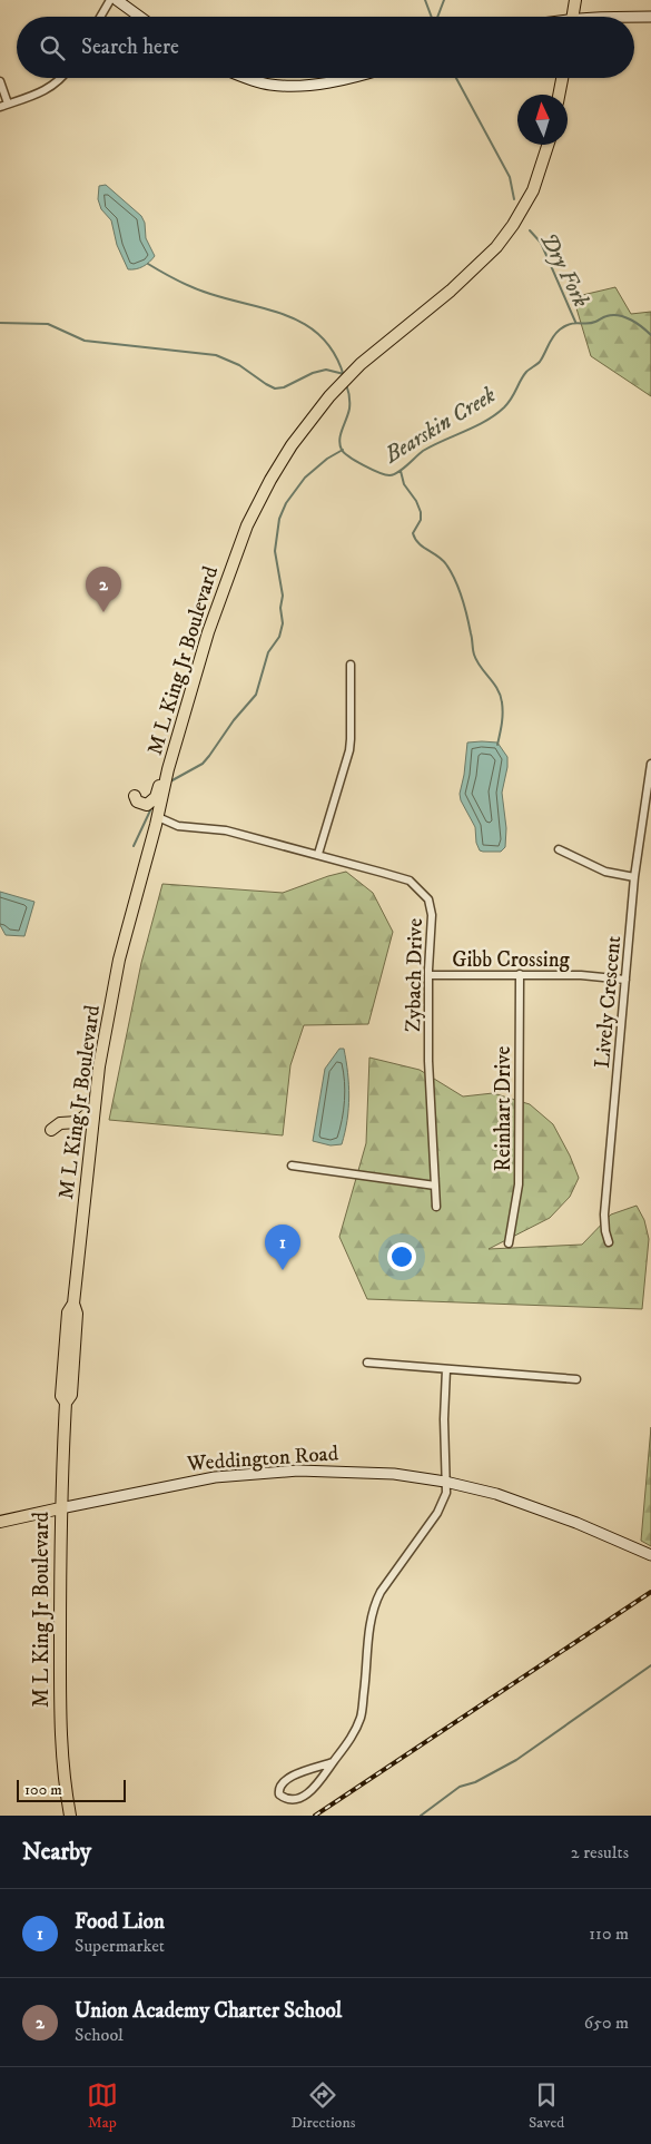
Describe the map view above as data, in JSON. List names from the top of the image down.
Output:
{
  "streets": {
    "main road": ["M L King Jr Boulevard", "Weddington Road"],
    "street": [
      "Gibb Crossing",
      "Zybach Drive",
      "Lively Crescent",
      "Reinhart Drive"
    ]
  },
  "crossings": [
    ["M L King Jr Boulevard", "Zybach Drive"],
    ["M L King Jr Boulevard", "Weddington Road"],
    ["Gibb Crossing", "Zybach Drive"],
    ["Gibb Crossing", "Lively Crescent"],
    ["Gibb Crossing", "Reinhart Drive"]
  ],
  "water": ["Dry Fork", "Bearskin Creek"],
  "scale_bar": "100 m",
  "north": "top",
  "page": {
    "search": "Search here",
    "pins": ["2", "1"],
    "scale": "100 m",
    "heading": ["Nearby", "2 results"],
    "list": [
      {
        "mark": "1",
        "name": "Food Lion",
        "note": "Supermarket",
        "value": "110 m"
      },
      {
        "mark": "2",
        "name": "Union Academy Charter School",
        "note": "School",
        "value": "650 m"
      }
    ],
    "nav": ["Map", "Directions", "Saved"]
  }
}
